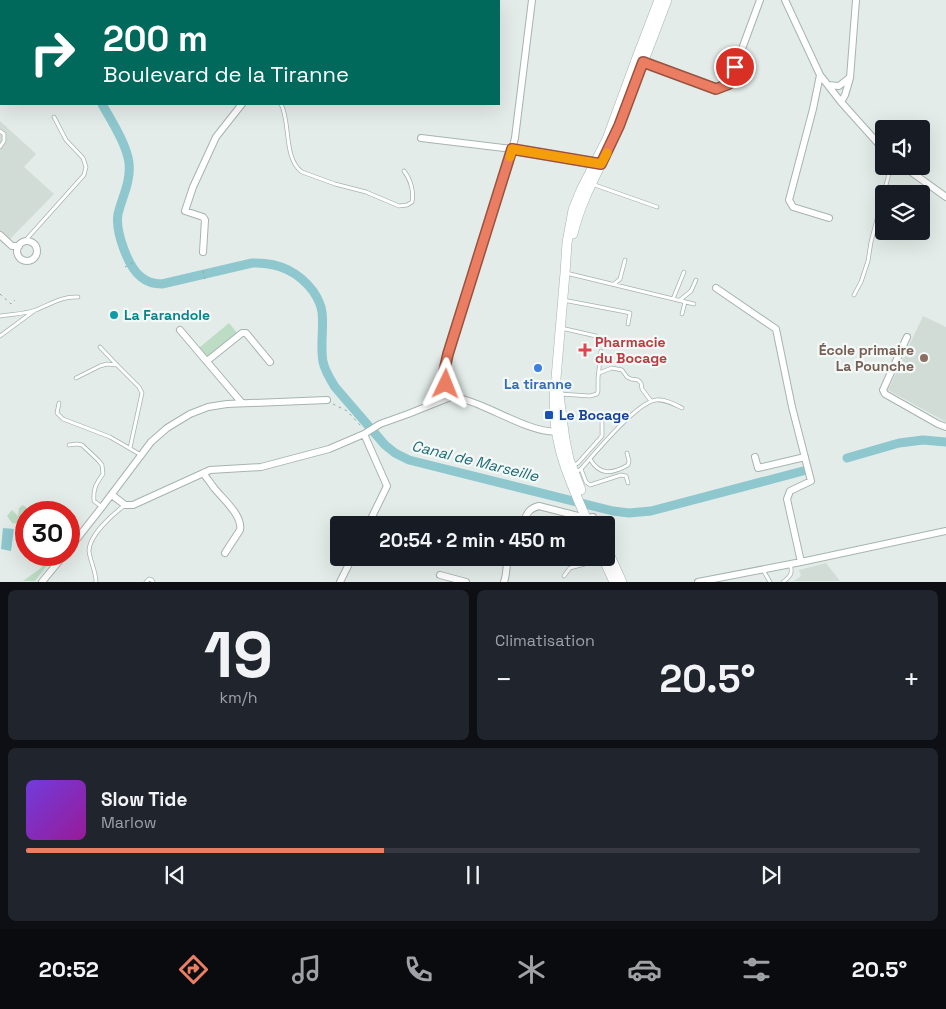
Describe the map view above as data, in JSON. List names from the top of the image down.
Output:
{
  "water": ["Canal de Marseille"],
  "places": {
    "other": ["La Farandole", "École primaire La Pounche", "La tiranne"],
    "health": ["Pharmacie du Bocage"],
    "transit": ["Le Bocage"]
  },
  "page": {
    "turn": ["200 m", "Boulevard de la Tiranne"],
    "limit": "30",
    "trip": "20:54 · 2 min · 450 m",
    "tile": [
      ["19", "km/h"],
      "Climatisation"
    ],
    "heat": ["−", "20.5°", "+"],
    "song": ["Slow Tide", "Marlow"],
    "tabs": ["20:52", "20.5°"]
  }
}
